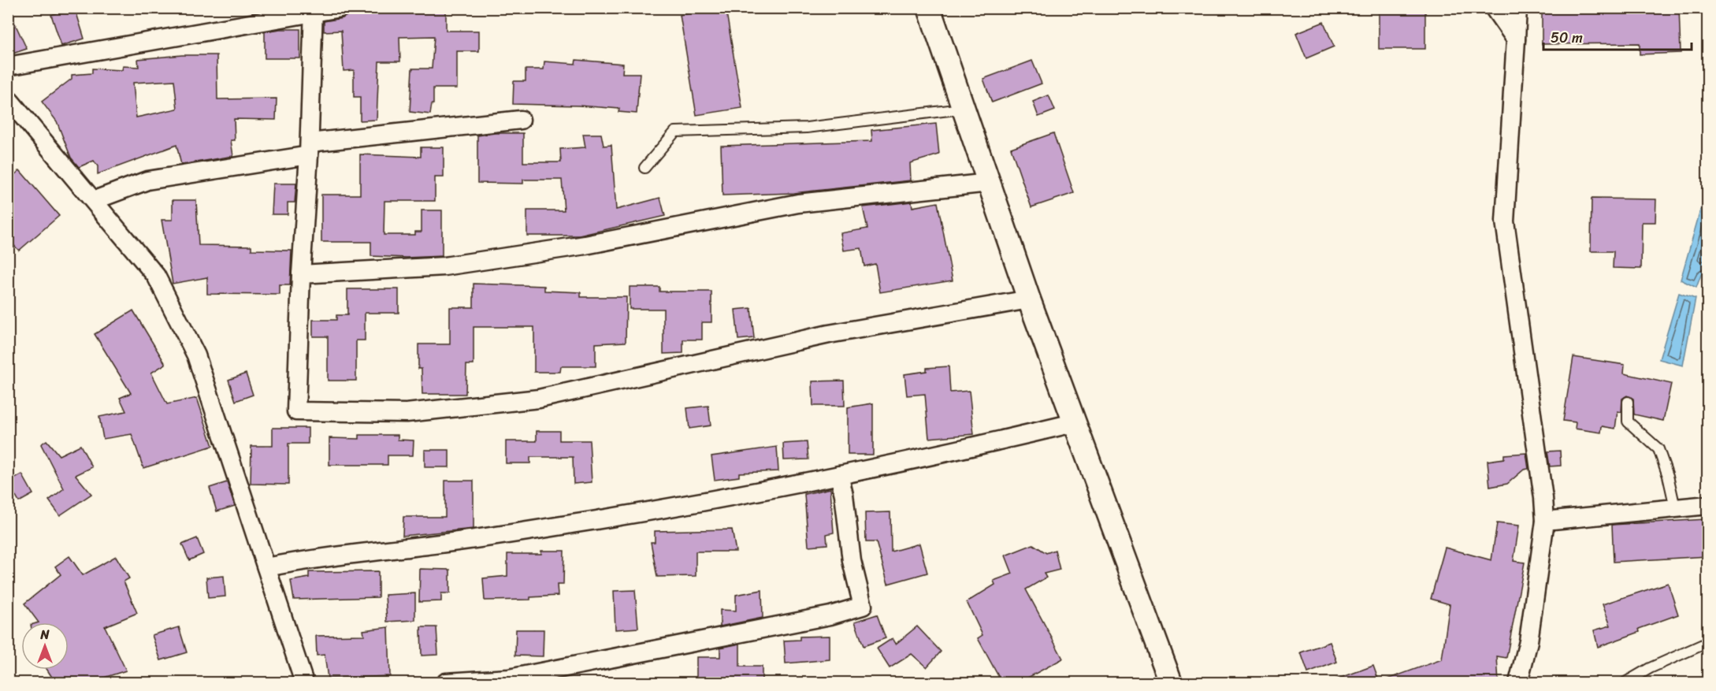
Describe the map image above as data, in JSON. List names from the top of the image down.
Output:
{
  "scale_bar": "50 m",
  "north": "top"
}
